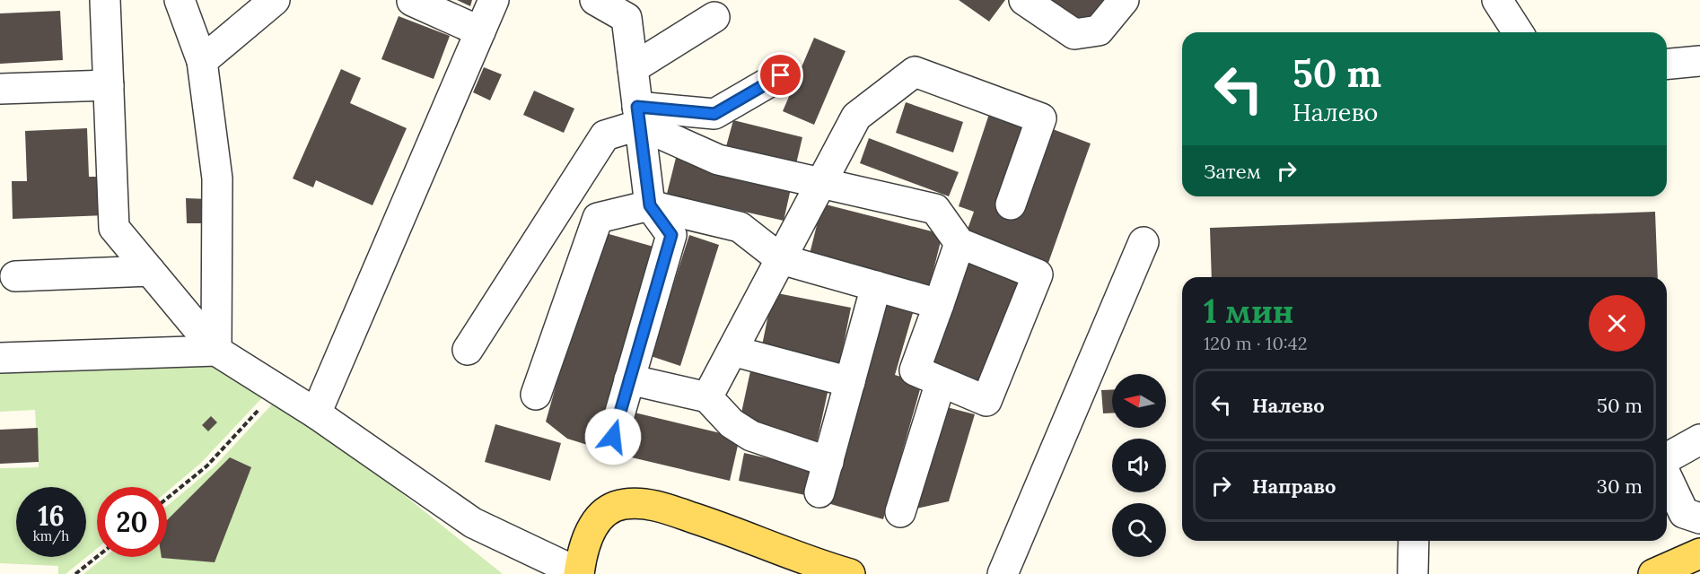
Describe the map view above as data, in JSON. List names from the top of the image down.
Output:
{
  "north": "left",
  "page": {
    "turn": ["50 m", "Налево"],
    "then": "Затем",
    "heading": ["1 мин", "120 m · 10:42"],
    "list": [
      {
        "name": "Налево",
        "value": "50 m"
      },
      {
        "name": "Направо",
        "value": "30 m"
      }
    ],
    "speed": "16 km/h",
    "limit": "20"
  }
}
